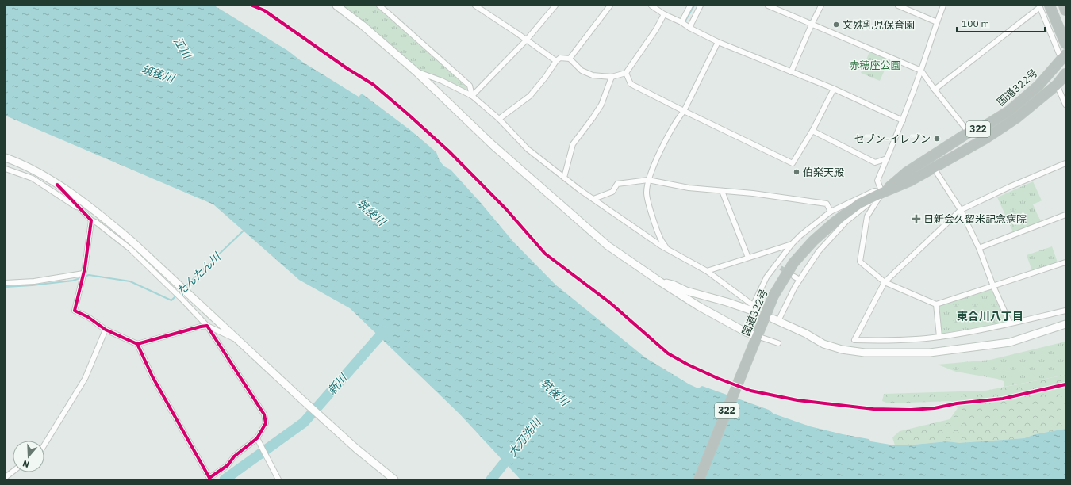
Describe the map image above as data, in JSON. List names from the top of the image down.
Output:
{
  "streets": {
    "highway": ["国道322号", "322"]
  },
  "districts": ["東合川八丁目"],
  "water": [
    "江川",
    "筑後川",
    "たんたん川",
    "新川",
    "大刀洗川"
  ],
  "parks": ["赤穂座公園"],
  "places": {
    "other": ["文殊乳児保育園", "セブン-イレブン", "伯楽天殿"],
    "health": ["日新会久留米記念病院"]
  },
  "scale_bar": "100 m",
  "north": "bottom"
}
